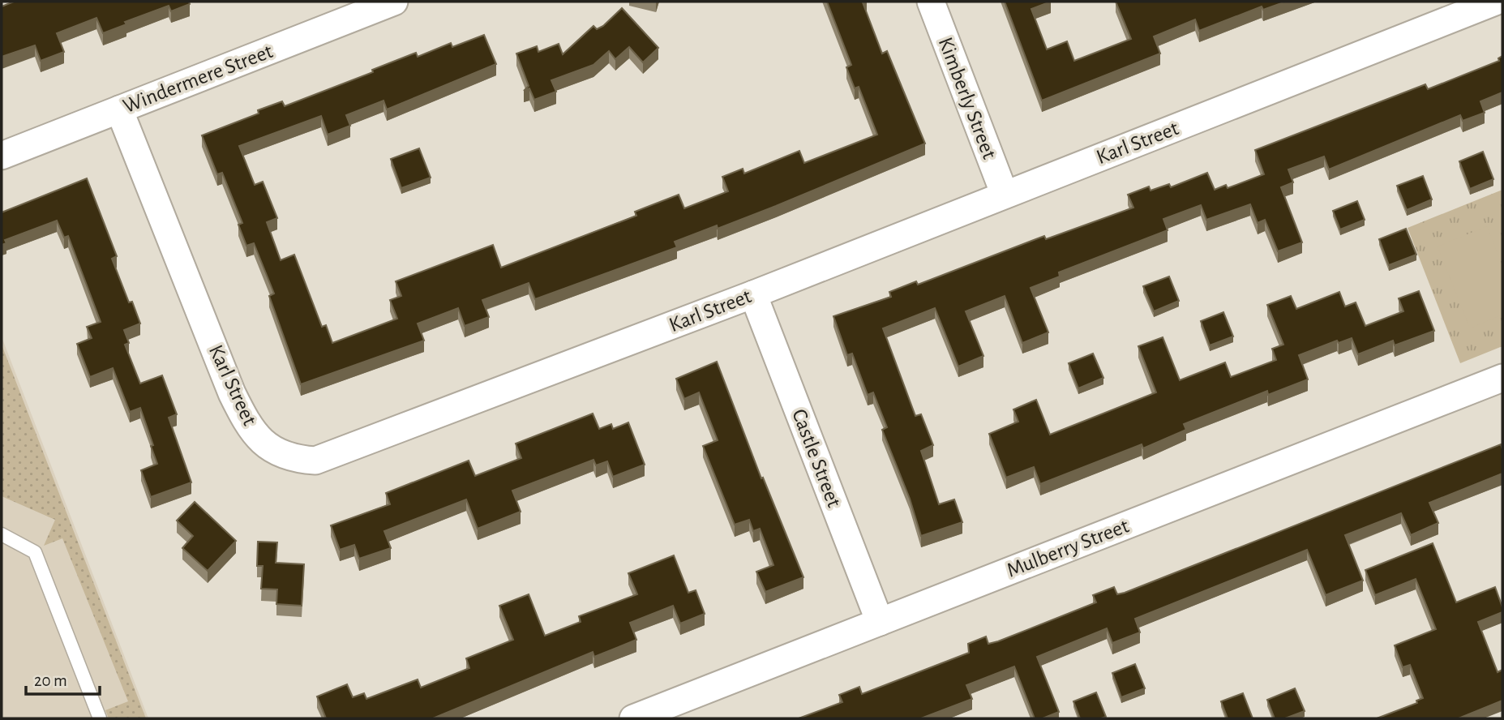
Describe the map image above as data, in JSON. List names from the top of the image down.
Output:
{
  "streets": {
    "street": [
      "Windermere Street",
      "Kimberly Street",
      "Karl Street",
      "Castle Street",
      "Mulberry Street"
    ]
  },
  "crossings": [
    ["Windermere Street", "Karl Street"],
    ["Kimberly Street", "Karl Street"],
    ["Karl Street", "Castle Street"],
    ["Castle Street", "Mulberry Street"]
  ],
  "scale_bar": "20 m"
}
